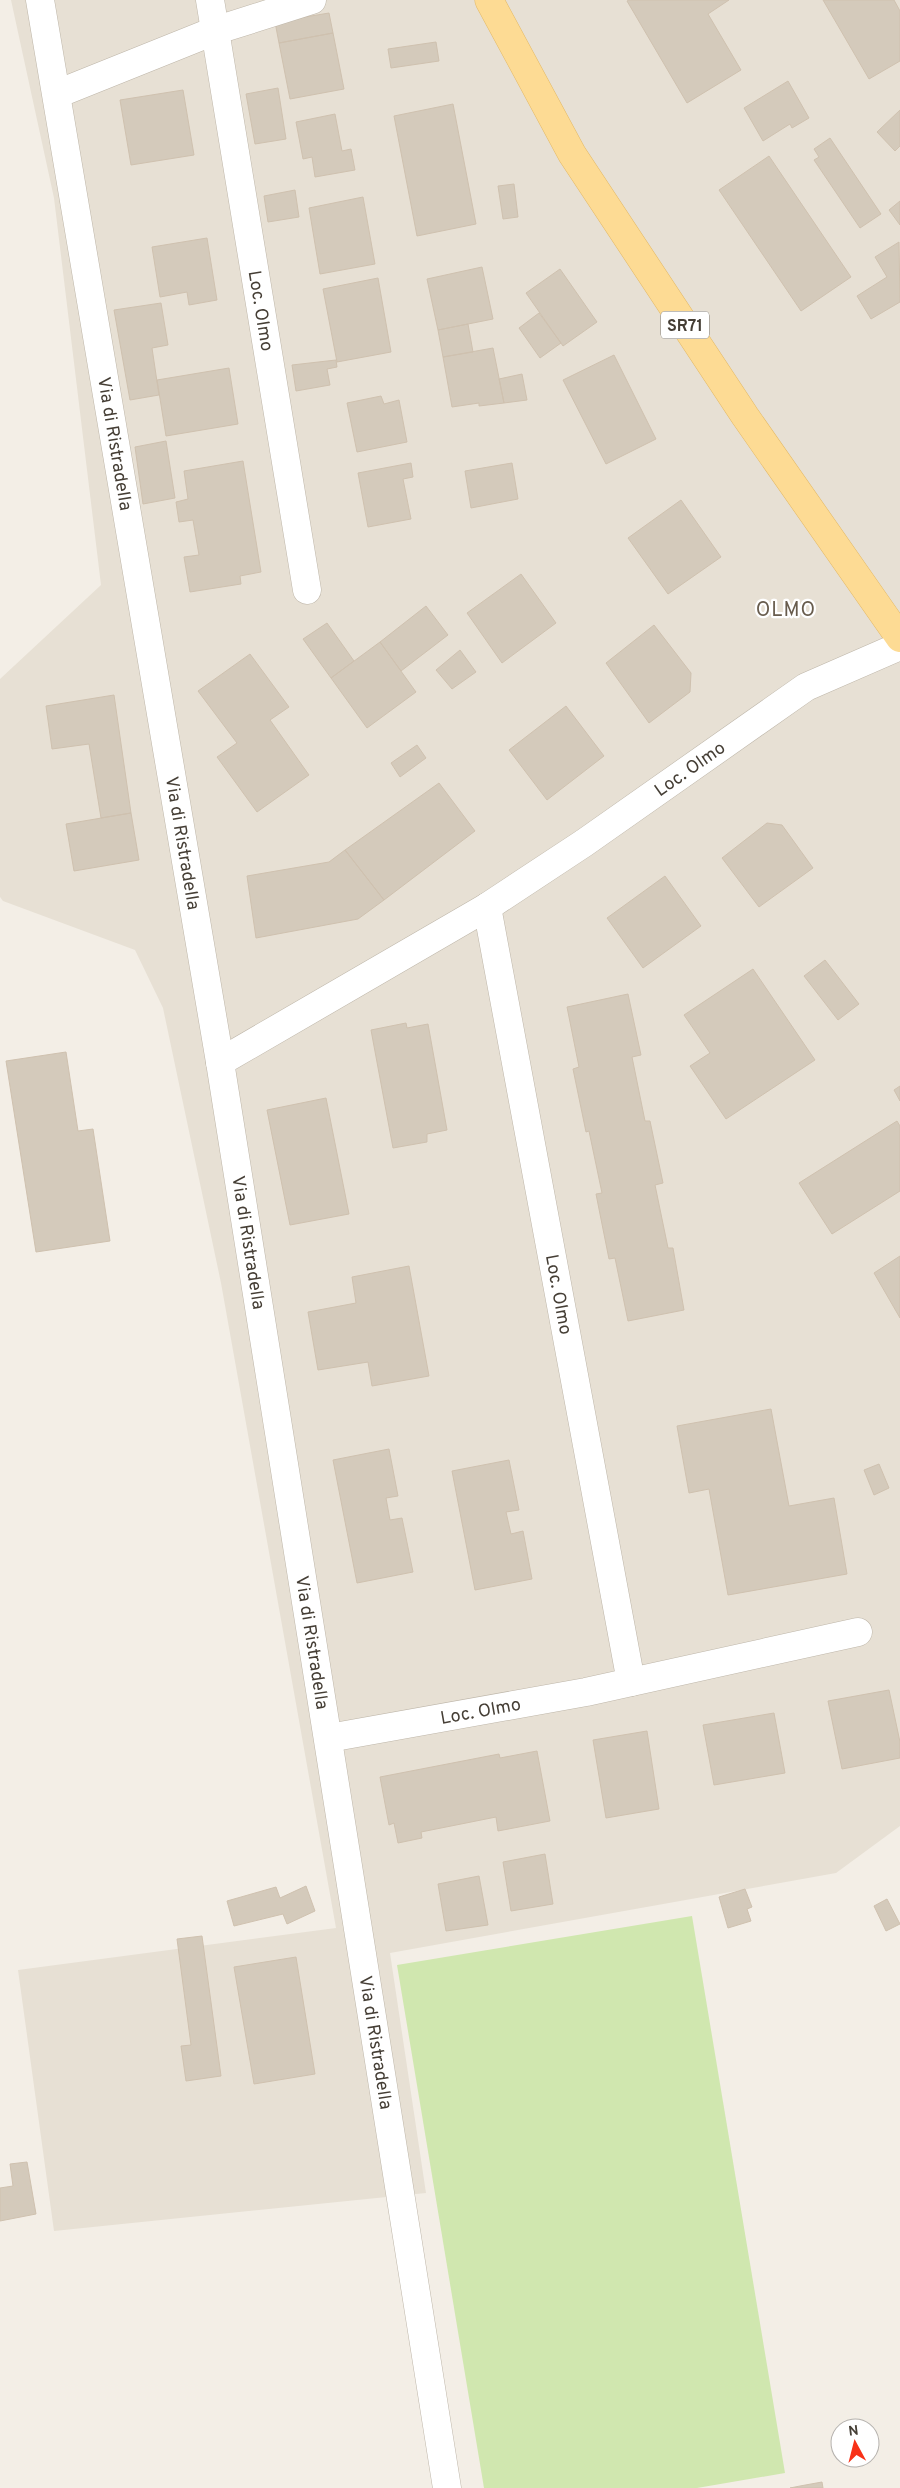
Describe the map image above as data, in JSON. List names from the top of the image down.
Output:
{
  "streets": {
    "main road": ["SR71"],
    "street": ["Loc. Olmo", "Via di Ristradella"]
  },
  "crossings": [
    ["Loc. Olmo", "Via di Ristradella"]
  ],
  "districts": ["OLMO"],
  "north": "top"
}
